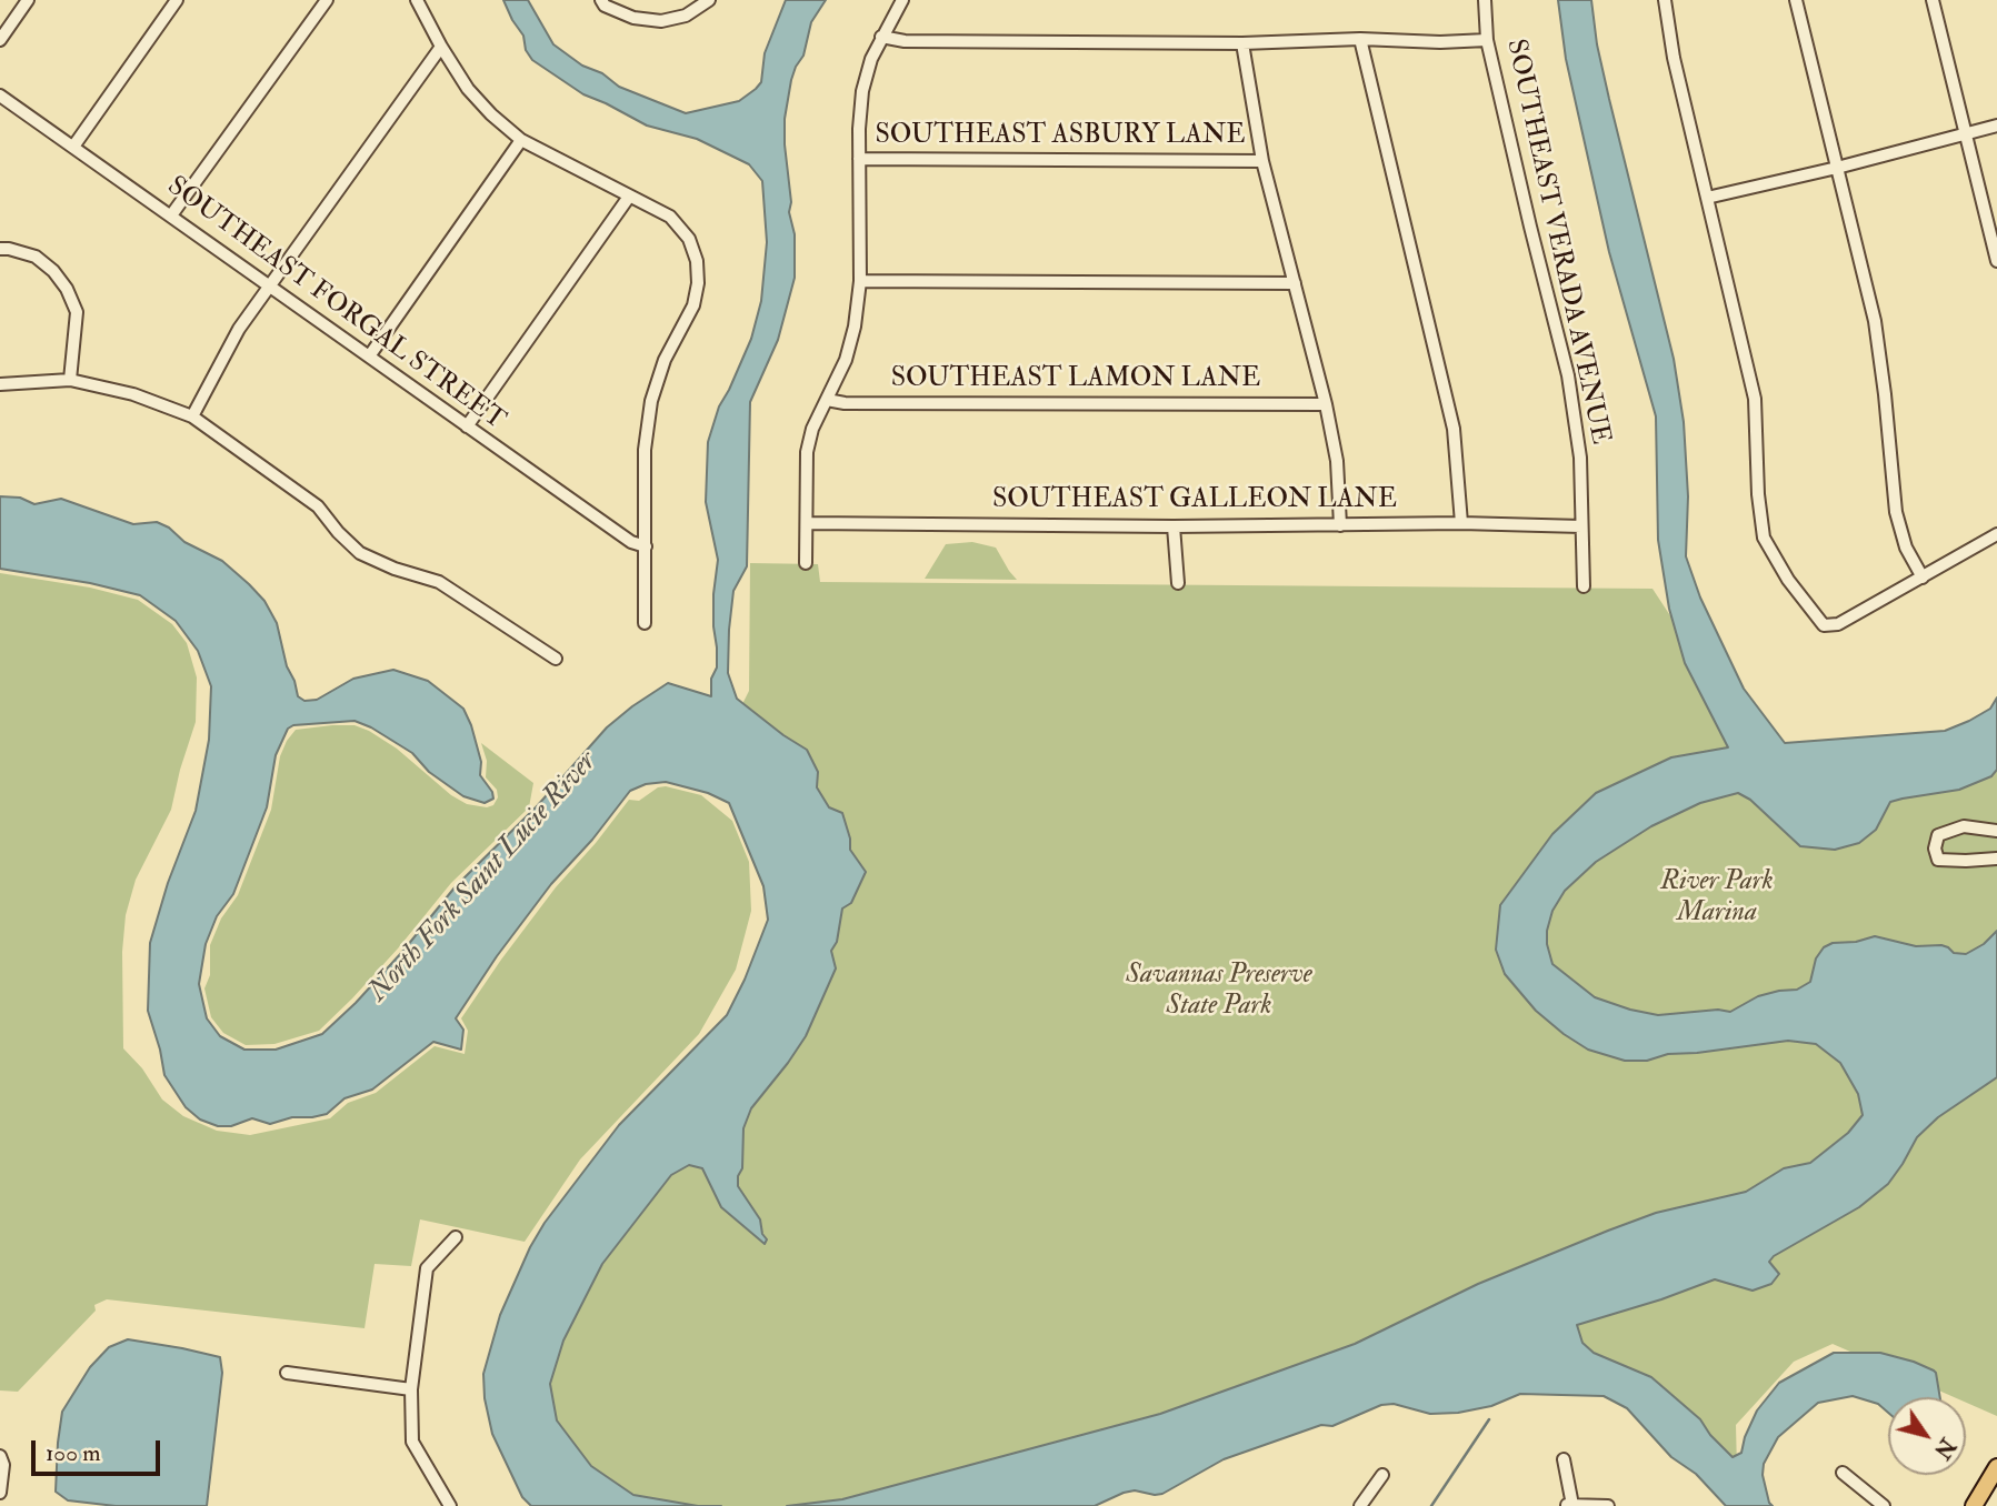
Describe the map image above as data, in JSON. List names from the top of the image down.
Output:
{
  "streets": {
    "street": [
      "SOUTHEAST ASBURY LANE",
      "SOUTHEAST VERADA AVENUE",
      "SOUTHEAST FORGAL STREET",
      "SOUTHEAST LAMON LANE",
      "SOUTHEAST GALLEON LANE"
    ]
  },
  "crossings": [
    ["SOUTHEAST VERADA AVENUE", "SOUTHEAST GALLEON LANE"]
  ],
  "water": ["North Fork Saint Lucie River"],
  "parks": ["River Park Marina", "Savannas Preserve State Park"],
  "scale_bar": "100 m",
  "north": "bottom right"
}
